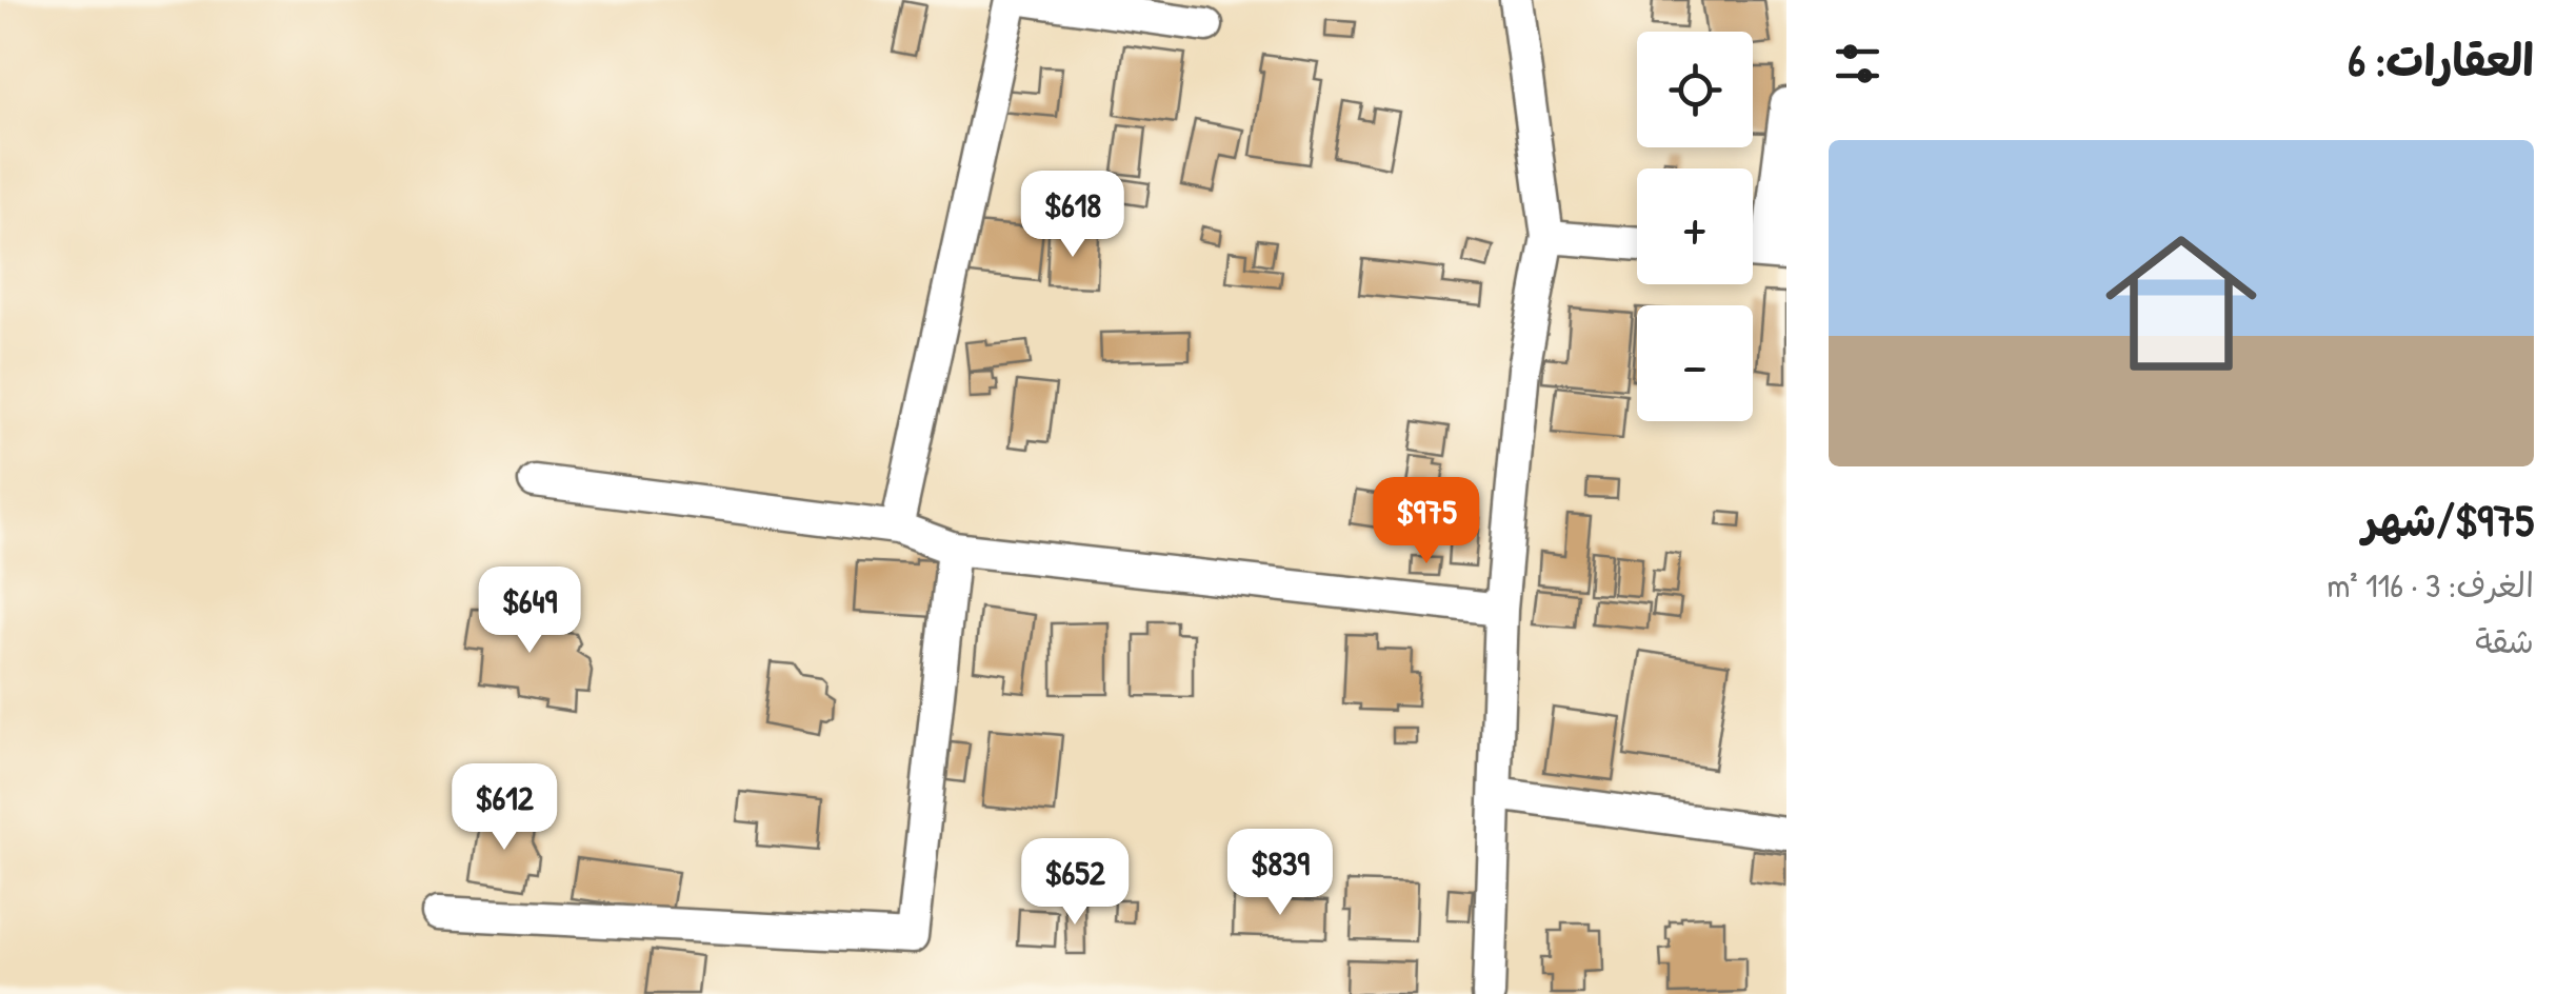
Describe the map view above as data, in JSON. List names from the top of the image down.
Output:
{
  "page": {
    "heading": "العقارات: 6",
    "map_buttons": ["+", "−"],
    "list": [
      {
        "name": "$975/شهر",
        "note": "الغرف: 3 · 116 m² · شقة"
      }
    ],
    "price": [
      "$618",
      "$975",
      "$649",
      "$612",
      "$839",
      "$652"
    ]
  }
}
